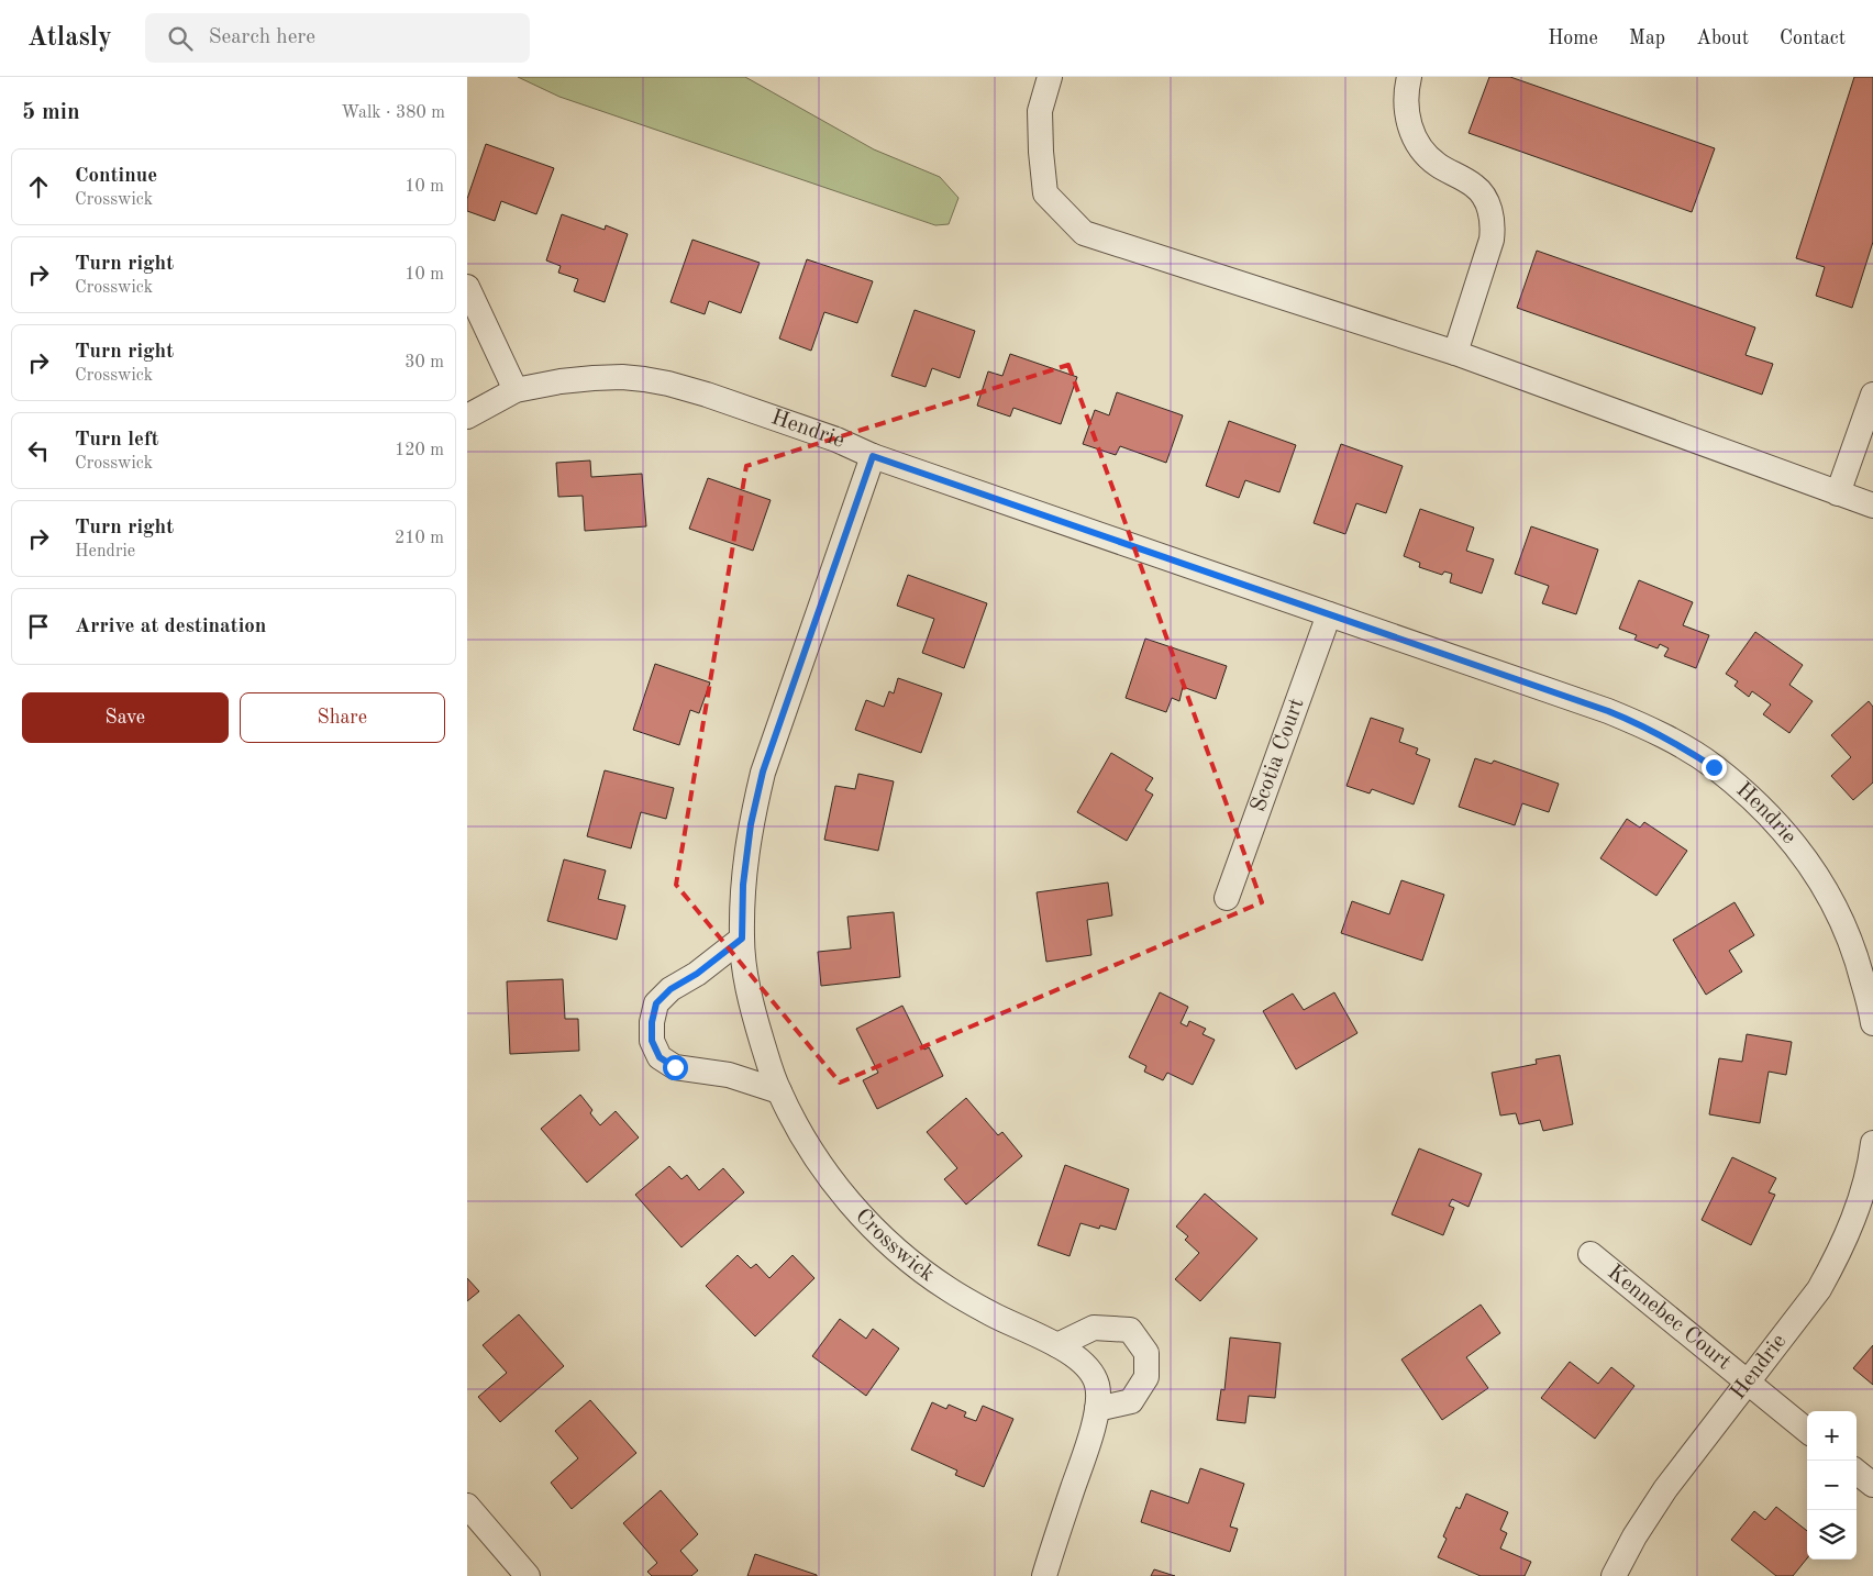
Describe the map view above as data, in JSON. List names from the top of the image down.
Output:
{
  "streets": {
    "street": [
      "Hendrie",
      "Scotia Court",
      "Crosswick",
      "Kennebec Court"
    ]
  },
  "crossings": [
    ["Hendrie", "Scotia Court"],
    ["Hendrie", "Crosswick"],
    ["Hendrie", "Kennebec Court"]
  ],
  "page": {
    "header": "Atlasly",
    "search": "Search here",
    "nav": [
      "Home",
      "Map",
      "About",
      "Contact"
    ],
    "heading": ["5 min", "Walk · 380 m"],
    "list": [
      ["Continue", "Crosswick", "10 m"],
      ["Turn right", "Crosswick", "10 m"],
      ["Turn right", "Crosswick", "30 m"],
      ["Turn left", "Crosswick", "120 m"],
      ["Turn right", "Hendrie", "210 m"],
      "Arrive at destination"
    ],
    "buttons": ["Save", "Share"],
    "map_buttons": ["+", "−"]
  }
}
